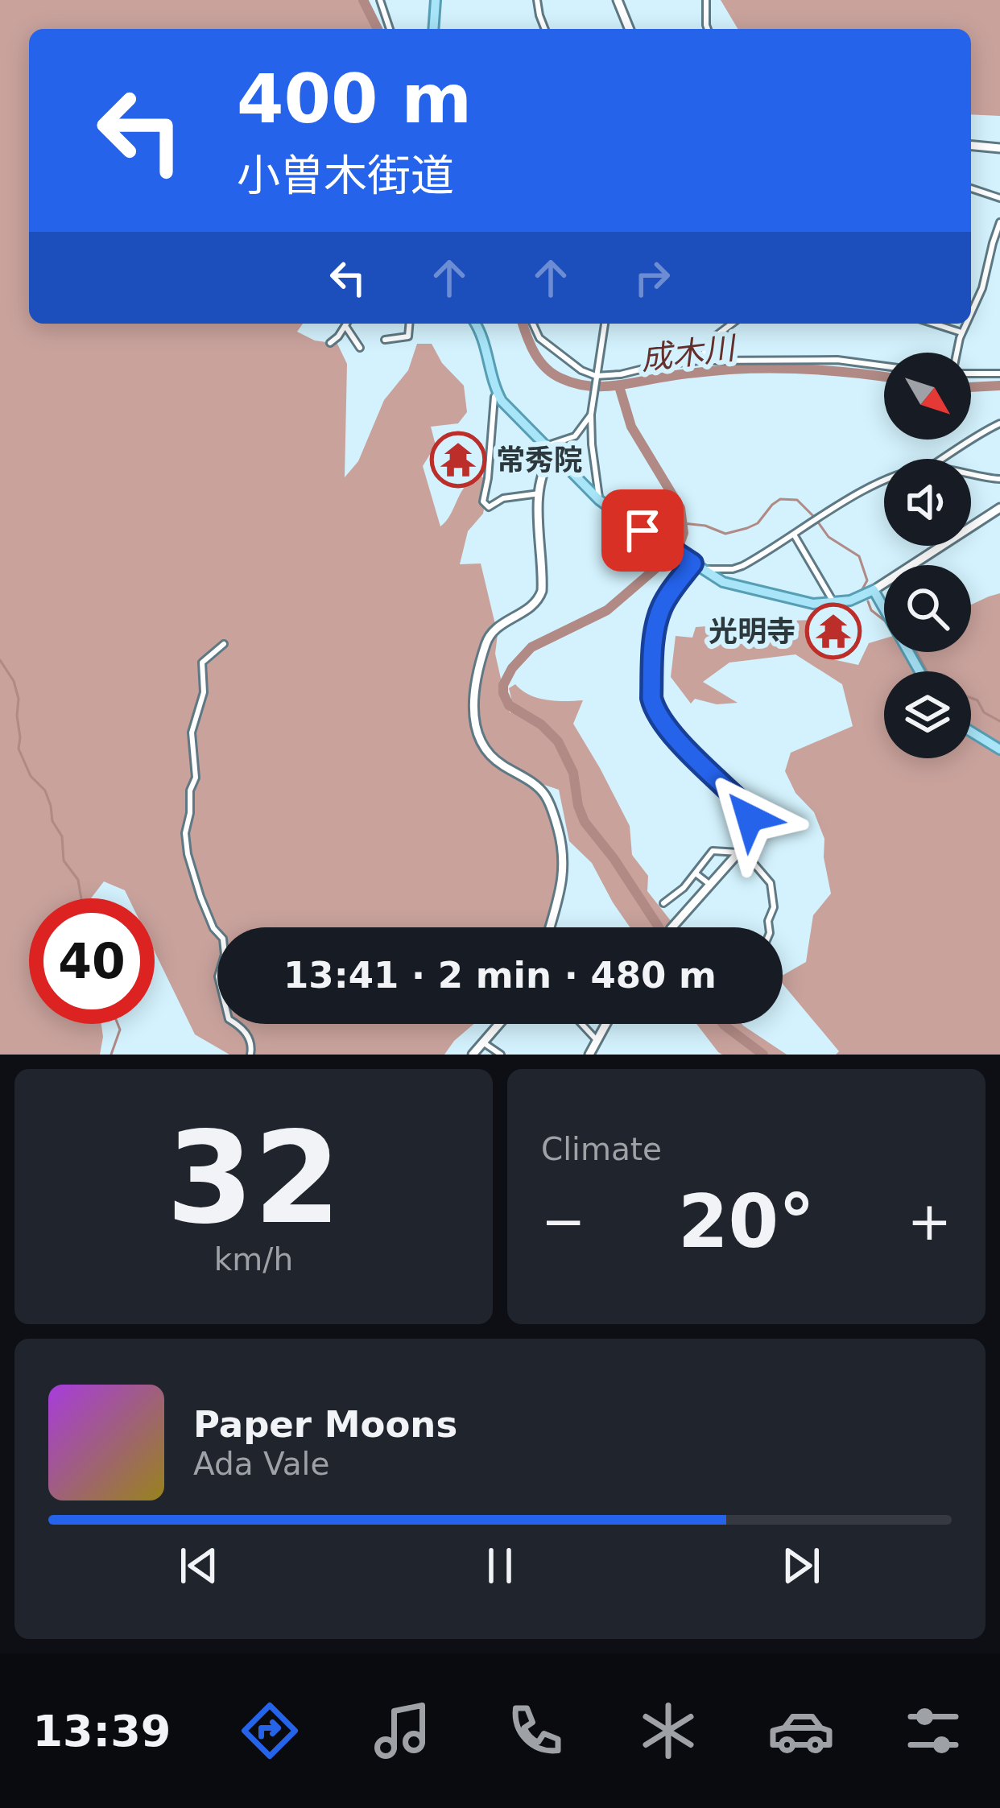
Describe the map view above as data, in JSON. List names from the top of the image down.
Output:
{
  "water": ["成木川"],
  "places": {
    "temple": ["常秀院", "光明寺"]
  },
  "north": "bottom right",
  "page": {
    "turn": ["400 m", "小曽木街道"],
    "limit": "40",
    "trip": "13:41 · 2 min · 480 m",
    "tile": [
      ["32", "km/h"],
      "Climate"
    ],
    "heat": ["−", "20°", "+"],
    "song": ["Paper Moons", "Ada Vale"],
    "tabs": "13:39"
  }
}
